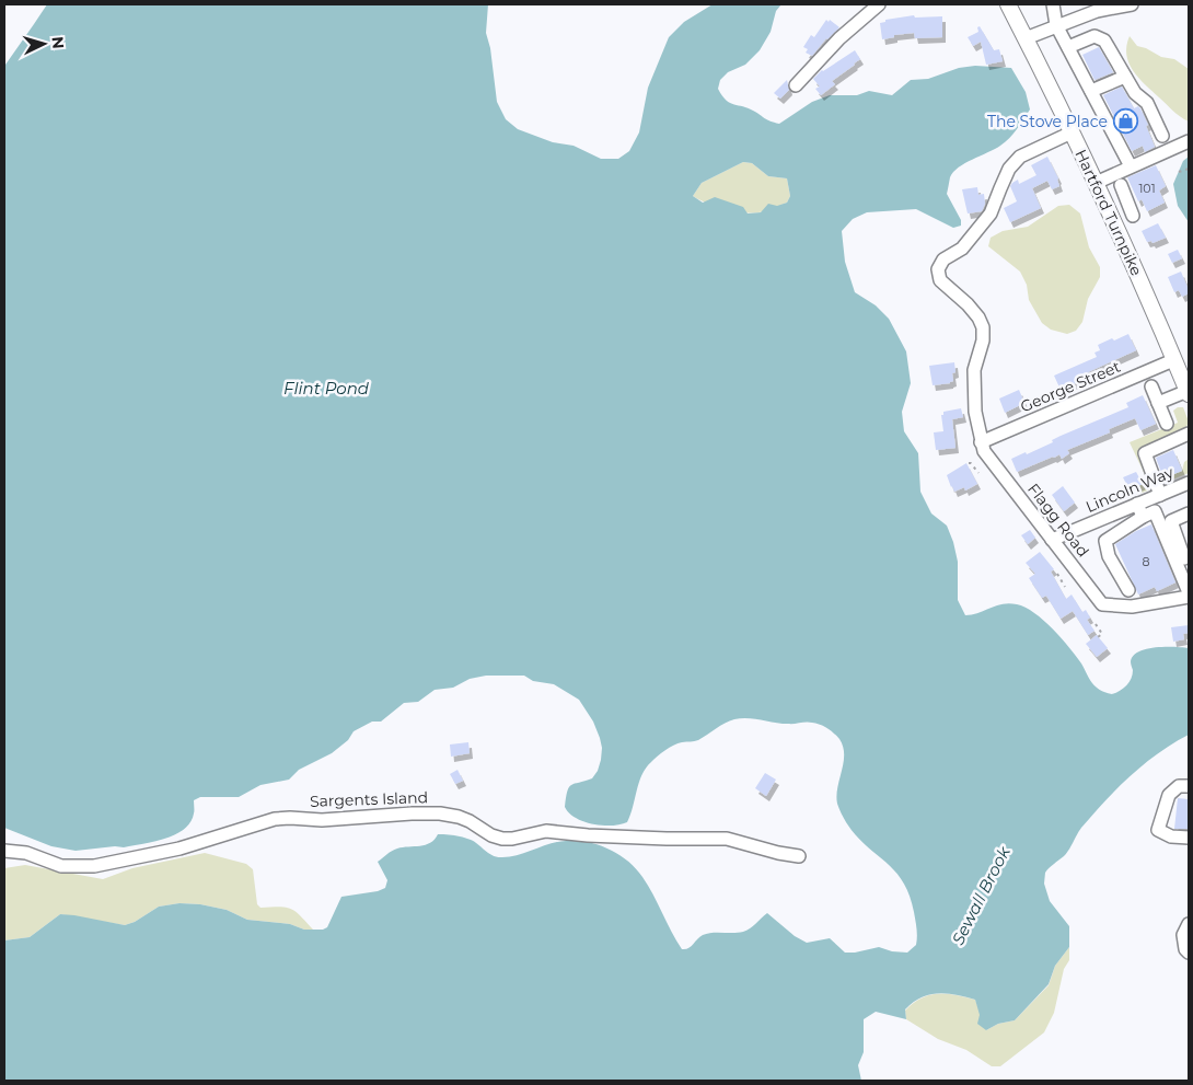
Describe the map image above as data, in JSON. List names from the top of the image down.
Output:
{
  "streets": {
    "main road": ["Hartford Turnpike"],
    "street": [
      "George Street",
      "Lincoln Way",
      "Flagg Road",
      "Sargents Island"
    ]
  },
  "crossings": [
    ["Hartford Turnpike", "George Street"],
    ["Hartford Turnpike", "Flagg Road"],
    ["George Street", "Flagg Road"],
    ["Lincoln Way", "Flagg Road"]
  ],
  "water": ["Flint Pond", "Sewall Brook"],
  "places": {
    "shop": ["The Stove Place"]
  },
  "house_numbers": ["101", "8"],
  "north": "right"
}
